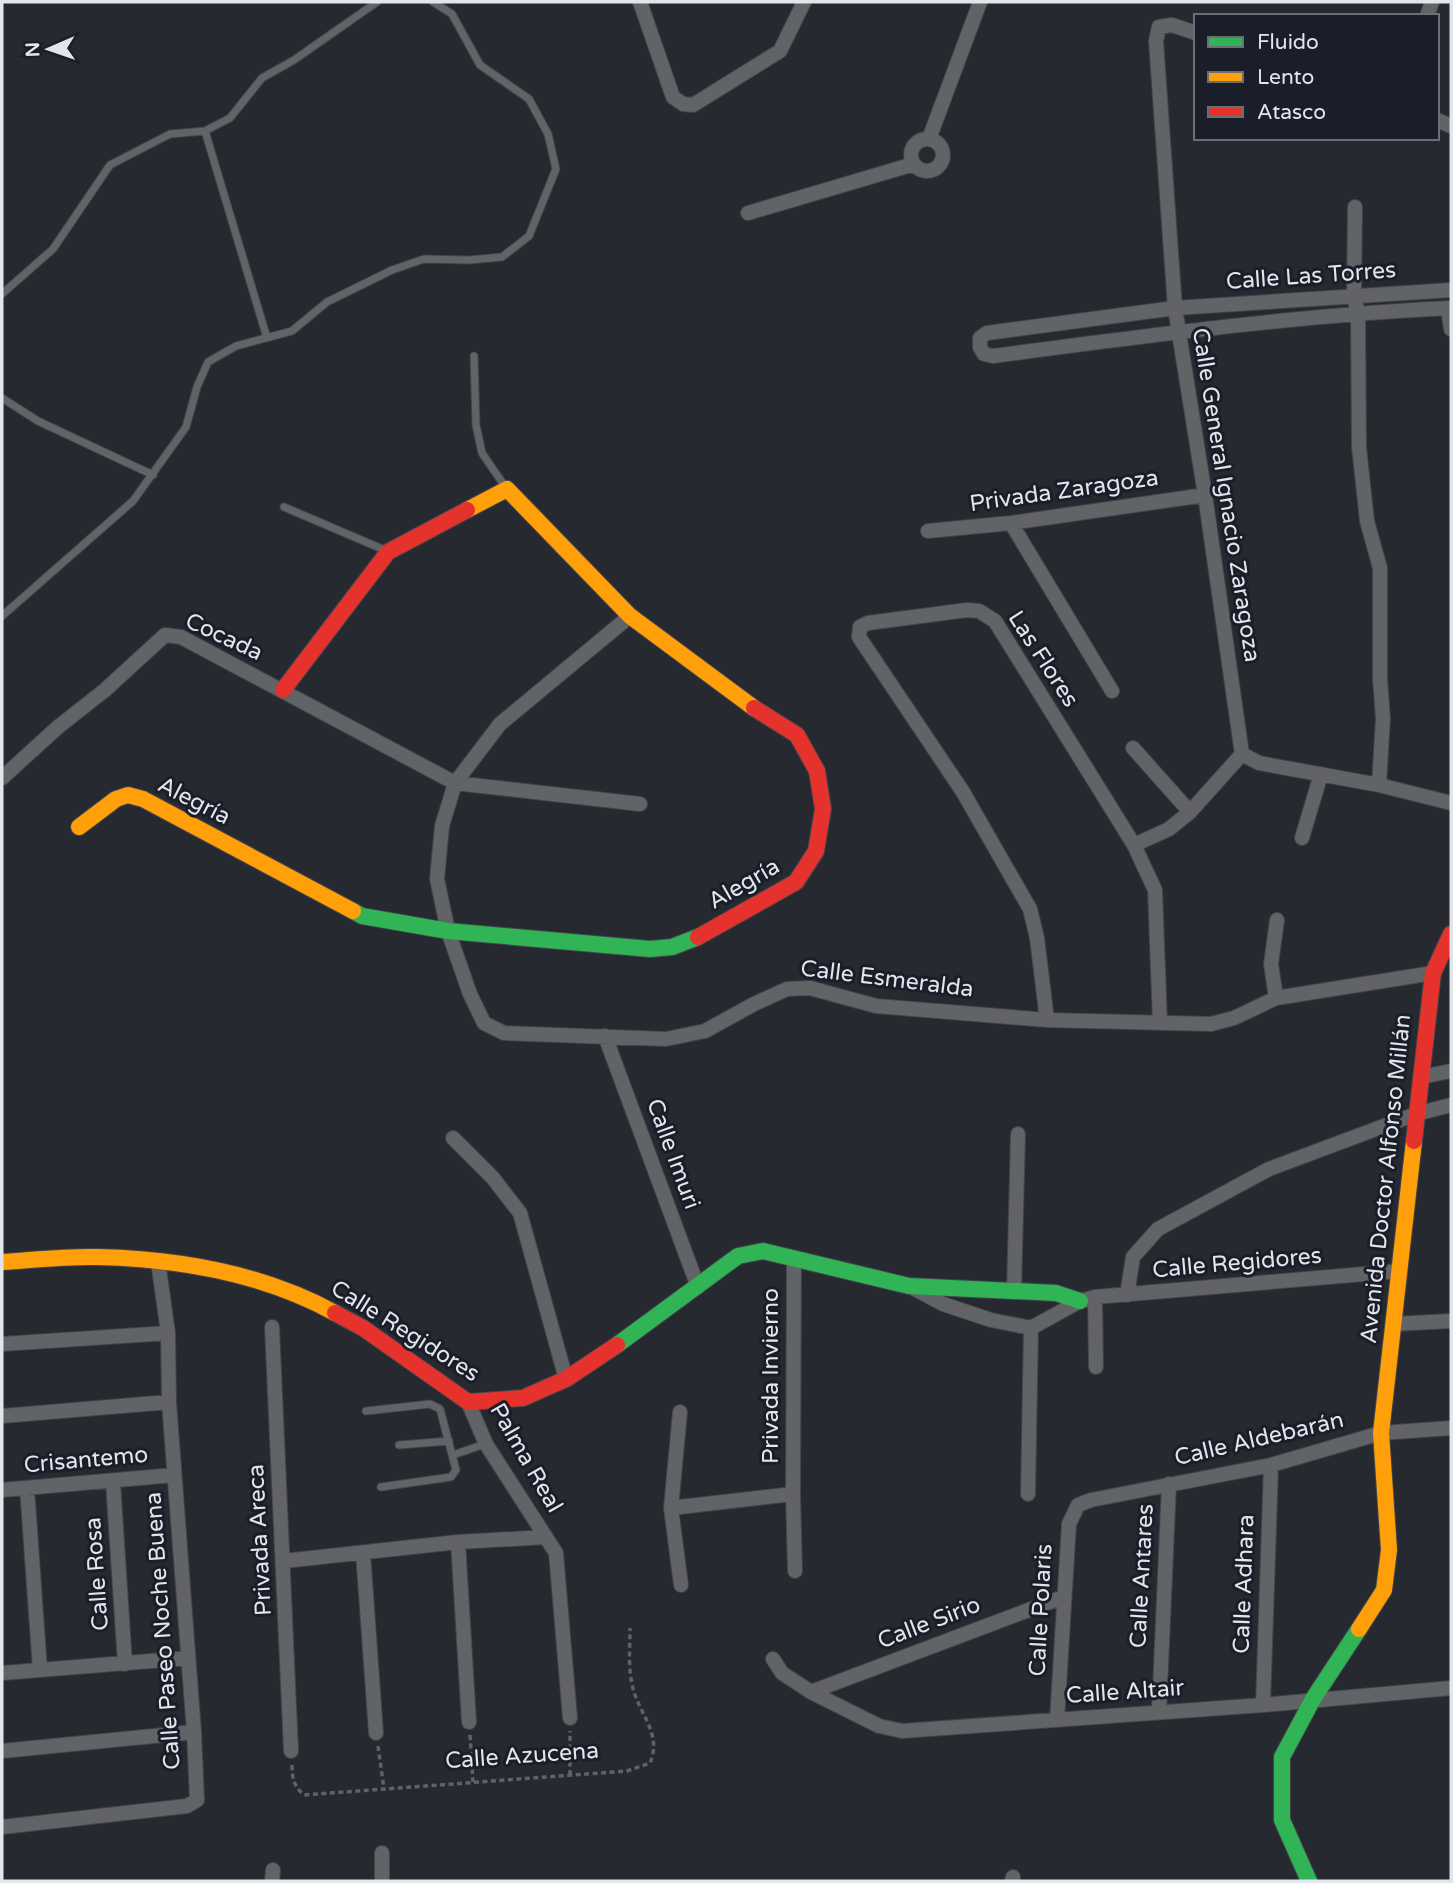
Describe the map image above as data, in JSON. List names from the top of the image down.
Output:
{
  "streets": {
    "street": [
      "Calle Las Torres",
      "Privada Zaragoza",
      "Calle General Ignacio Zaragoza",
      "Cocada",
      "Las Flores",
      "Alegría",
      "Calle Esmeralda",
      "Calle Imuri",
      "Avenida Doctor Alfonso Millán",
      "Calle Regidores",
      "Privada Invierno",
      "Calle Aldebarán",
      "Palma Real",
      "Crisantemo",
      "Privada Areca",
      "Calle Rosa",
      "Calle Antares",
      "Calle Adhara",
      "Calle Polaris",
      "Calle Sirio",
      "Calle Paseo Noche Buena",
      "Calle Altair"
    ],
    "path": ["Calle Azucena"]
  },
  "crossings": [
    ["Calle Las Torres", "Calle General Ignacio Zaragoza"],
    ["Privada Zaragoza", "Calle General Ignacio Zaragoza"],
    ["Cocada", "Calle Esmeralda"],
    ["Las Flores", "Calle Esmeralda"],
    ["Alegría", "Calle Esmeralda"],
    ["Calle Esmeralda", "Calle Imuri"],
    ["Calle Esmeralda", "Avenida Doctor Alfonso Millán"],
    ["Calle Imuri", "Calle Regidores"],
    ["Avenida Doctor Alfonso Millán", "Calle Regidores"],
    ["Avenida Doctor Alfonso Millán", "Calle Aldebarán"],
    ["Avenida Doctor Alfonso Millán", "Calle Altair"],
    ["Calle Regidores", "Privada Invierno"],
    ["Calle Regidores", "Palma Real"],
    ["Calle Regidores", "Calle Paseo Noche Buena"],
    ["Calle Aldebarán", "Calle Antares"],
    ["Calle Aldebarán", "Calle Adhara"],
    ["Calle Aldebarán", "Calle Polaris"],
    ["Crisantemo", "Calle Rosa"],
    ["Crisantemo", "Calle Paseo Noche Buena"],
    ["Privada Areca", "Calle Azucena"],
    ["Calle Antares", "Calle Altair"],
    ["Calle Adhara", "Calle Altair"],
    ["Calle Polaris", "Calle Sirio"],
    ["Calle Polaris", "Calle Altair"],
    ["Calle Sirio", "Calle Altair"]
  ],
  "legend": ["Fluido", "Lento", "Atasco"],
  "north": "left"
}
